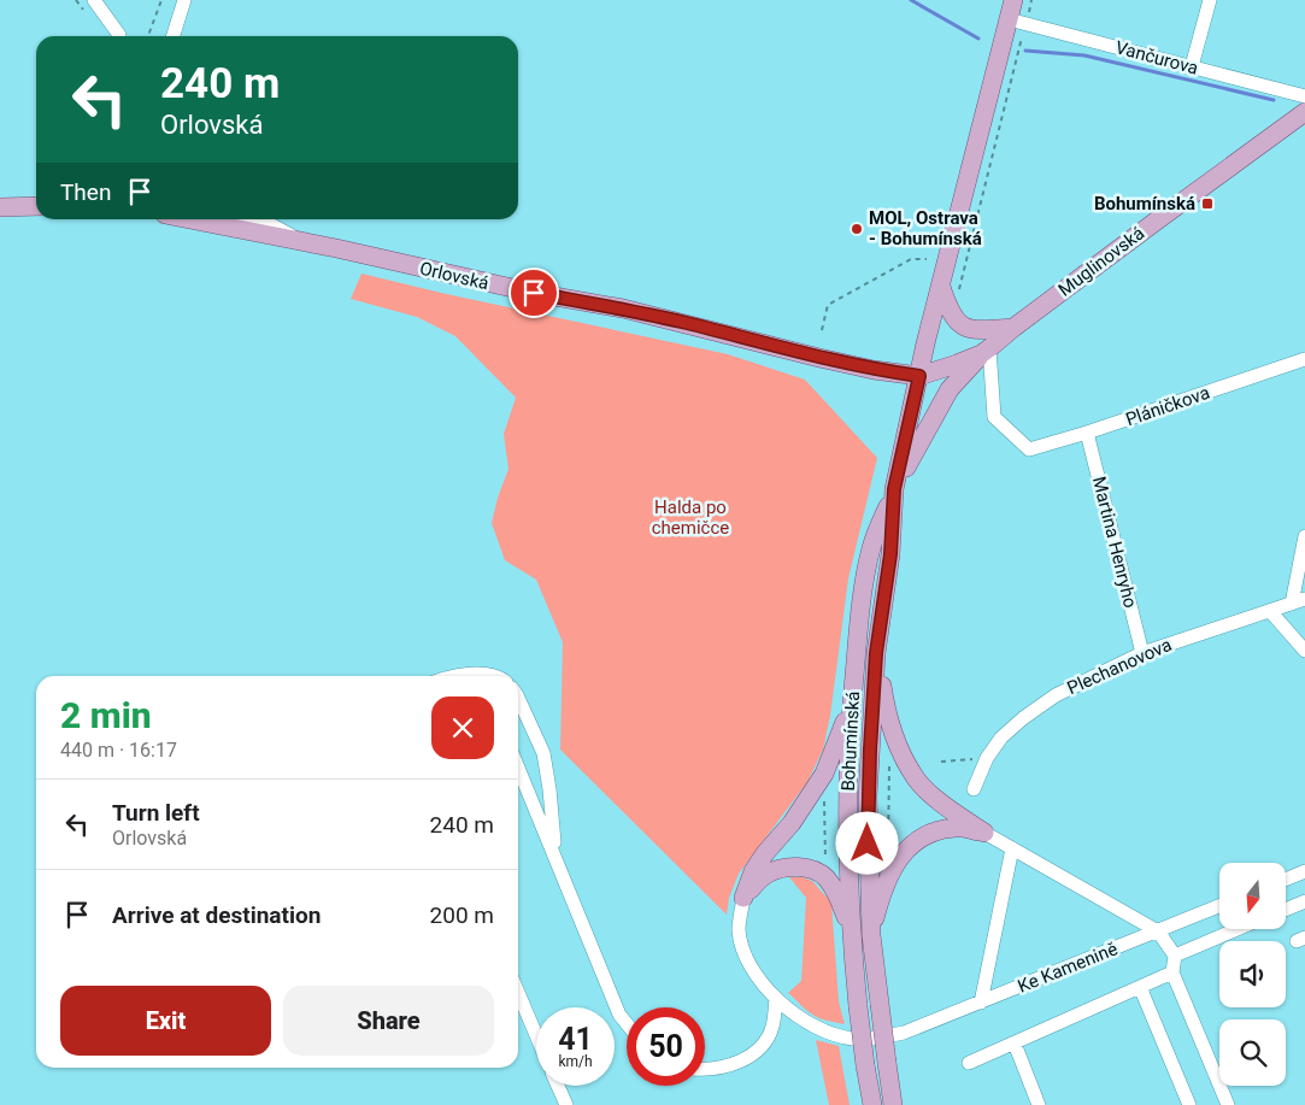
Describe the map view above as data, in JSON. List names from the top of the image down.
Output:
{
  "streets": {
    "main road": ["Muglinovská", "Orlovská", "Bohumínská"],
    "street": [
      "Vančurova",
      "Pláničkova",
      "Martina Henryho",
      "Plechanovova",
      "Ke Kamenině"
    ]
  },
  "crossings": [
    ["Vančurova", "Bohumínská"],
    ["Muglinovská", "Orlovská"],
    ["Muglinovská", "Pláničkova"],
    ["Muglinovská", "Bohumínská"],
    ["Orlovská", "Bohumínská"],
    ["Pláničkova", "Martina Henryho"],
    ["Martina Henryho", "Plechanovova"]
  ],
  "parks": ["Halda po chemičce"],
  "places": {
    "transit": ["Bohumínská"],
    "other": ["MOL, Ostrava - Bohumínská"]
  },
  "north": "bottom",
  "page": {
    "turn": ["240 m", "Orlovská"],
    "then": "Then",
    "heading": ["2 min", "440 m · 16:17"],
    "list": [
      {
        "name": "Turn left",
        "note": "Orlovská",
        "value": "240 m"
      },
      {
        "name": "Arrive at destination",
        "value": "200 m"
      }
    ],
    "buttons": ["Exit", "Share"],
    "speed": "41 km/h",
    "limit": "50"
  }
}
